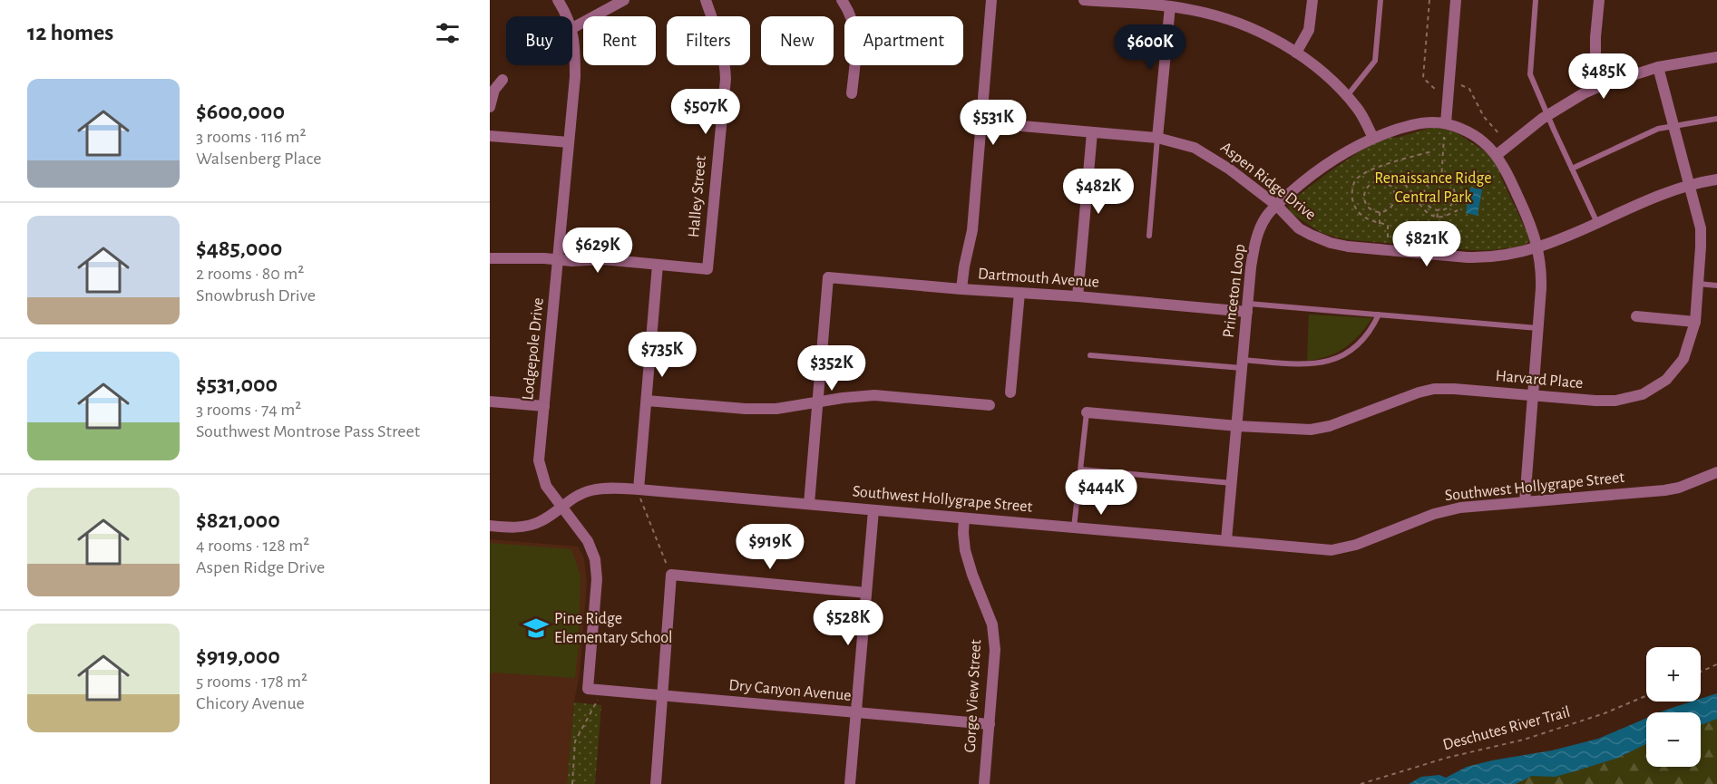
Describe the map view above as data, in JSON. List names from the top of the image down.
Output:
{
  "streets": {
    "street": [
      "Aspen Ridge Drive",
      "Halley Street",
      "Dartmouth Avenue",
      "Princeton Loop",
      "Lodgepole Drive",
      "Harvard Place",
      "Southwest Hollygrape Street",
      "Dry Canyon Avenue",
      "Gorge View Street"
    ],
    "path": ["Deschutes River Trail"]
  },
  "crossings": [
    ["Aspen Ridge Drive", "Princeton Loop"],
    ["Aspen Ridge Drive", "Harvard Place"],
    ["Dartmouth Avenue", "Princeton Loop"],
    ["Princeton Loop", "Harvard Place"],
    ["Princeton Loop", "Southwest Hollygrape Street"],
    ["Lodgepole Drive", "Southwest Hollygrape Street"],
    ["Lodgepole Drive", "Dry Canyon Avenue"],
    ["Southwest Hollygrape Street", "Gorge View Street"],
    ["Dry Canyon Avenue", "Gorge View Street"]
  ],
  "parks": ["Renaissance Ridge Central Park"],
  "places": {
    "school or university": ["Pine Ridge Elementary School"]
  },
  "page": {
    "heading": "12 homes",
    "chip": [
      "Buy",
      "Rent",
      "Filters",
      "New",
      "Apartment"
    ],
    "price": [
      "$600K",
      "$485K",
      "$507K",
      "$531K",
      "$482K",
      "$821K",
      "$629K",
      "$735K",
      "$352K",
      "$444K",
      "$919K",
      "$528K"
    ],
    "list": [
      {
        "name": "$600,000",
        "note": "3 rooms · 116 m² · Walsenberg Place"
      },
      {
        "name": "$485,000",
        "note": "2 rooms · 80 m² · Snowbrush Drive"
      },
      {
        "name": "$531,000",
        "note": "3 rooms · 74 m² · Southwest Montrose Pass Street"
      },
      {
        "name": "$821,000",
        "note": "4 rooms · 128 m² · Aspen Ridge Drive"
      },
      {
        "name": "$919,000",
        "note": "5 rooms · 178 m² · Chicory Avenue"
      }
    ],
    "map_buttons": ["+", "−"]
  }
}
